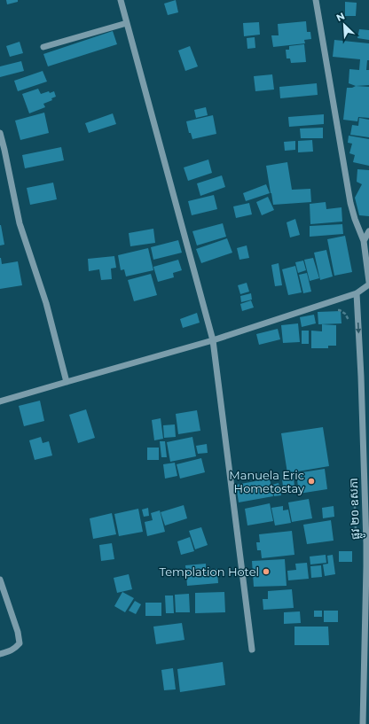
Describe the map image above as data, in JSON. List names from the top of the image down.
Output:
{
  "streets": {
    "street": ["ផ្លូវ ២០ ឧសភា"]
  },
  "one_way": ["ផ្លូវ ២០ ឧសភា"],
  "places": ["Manuela Eric Hometostay", "Templation Hotel"],
  "north": "top left"
}
